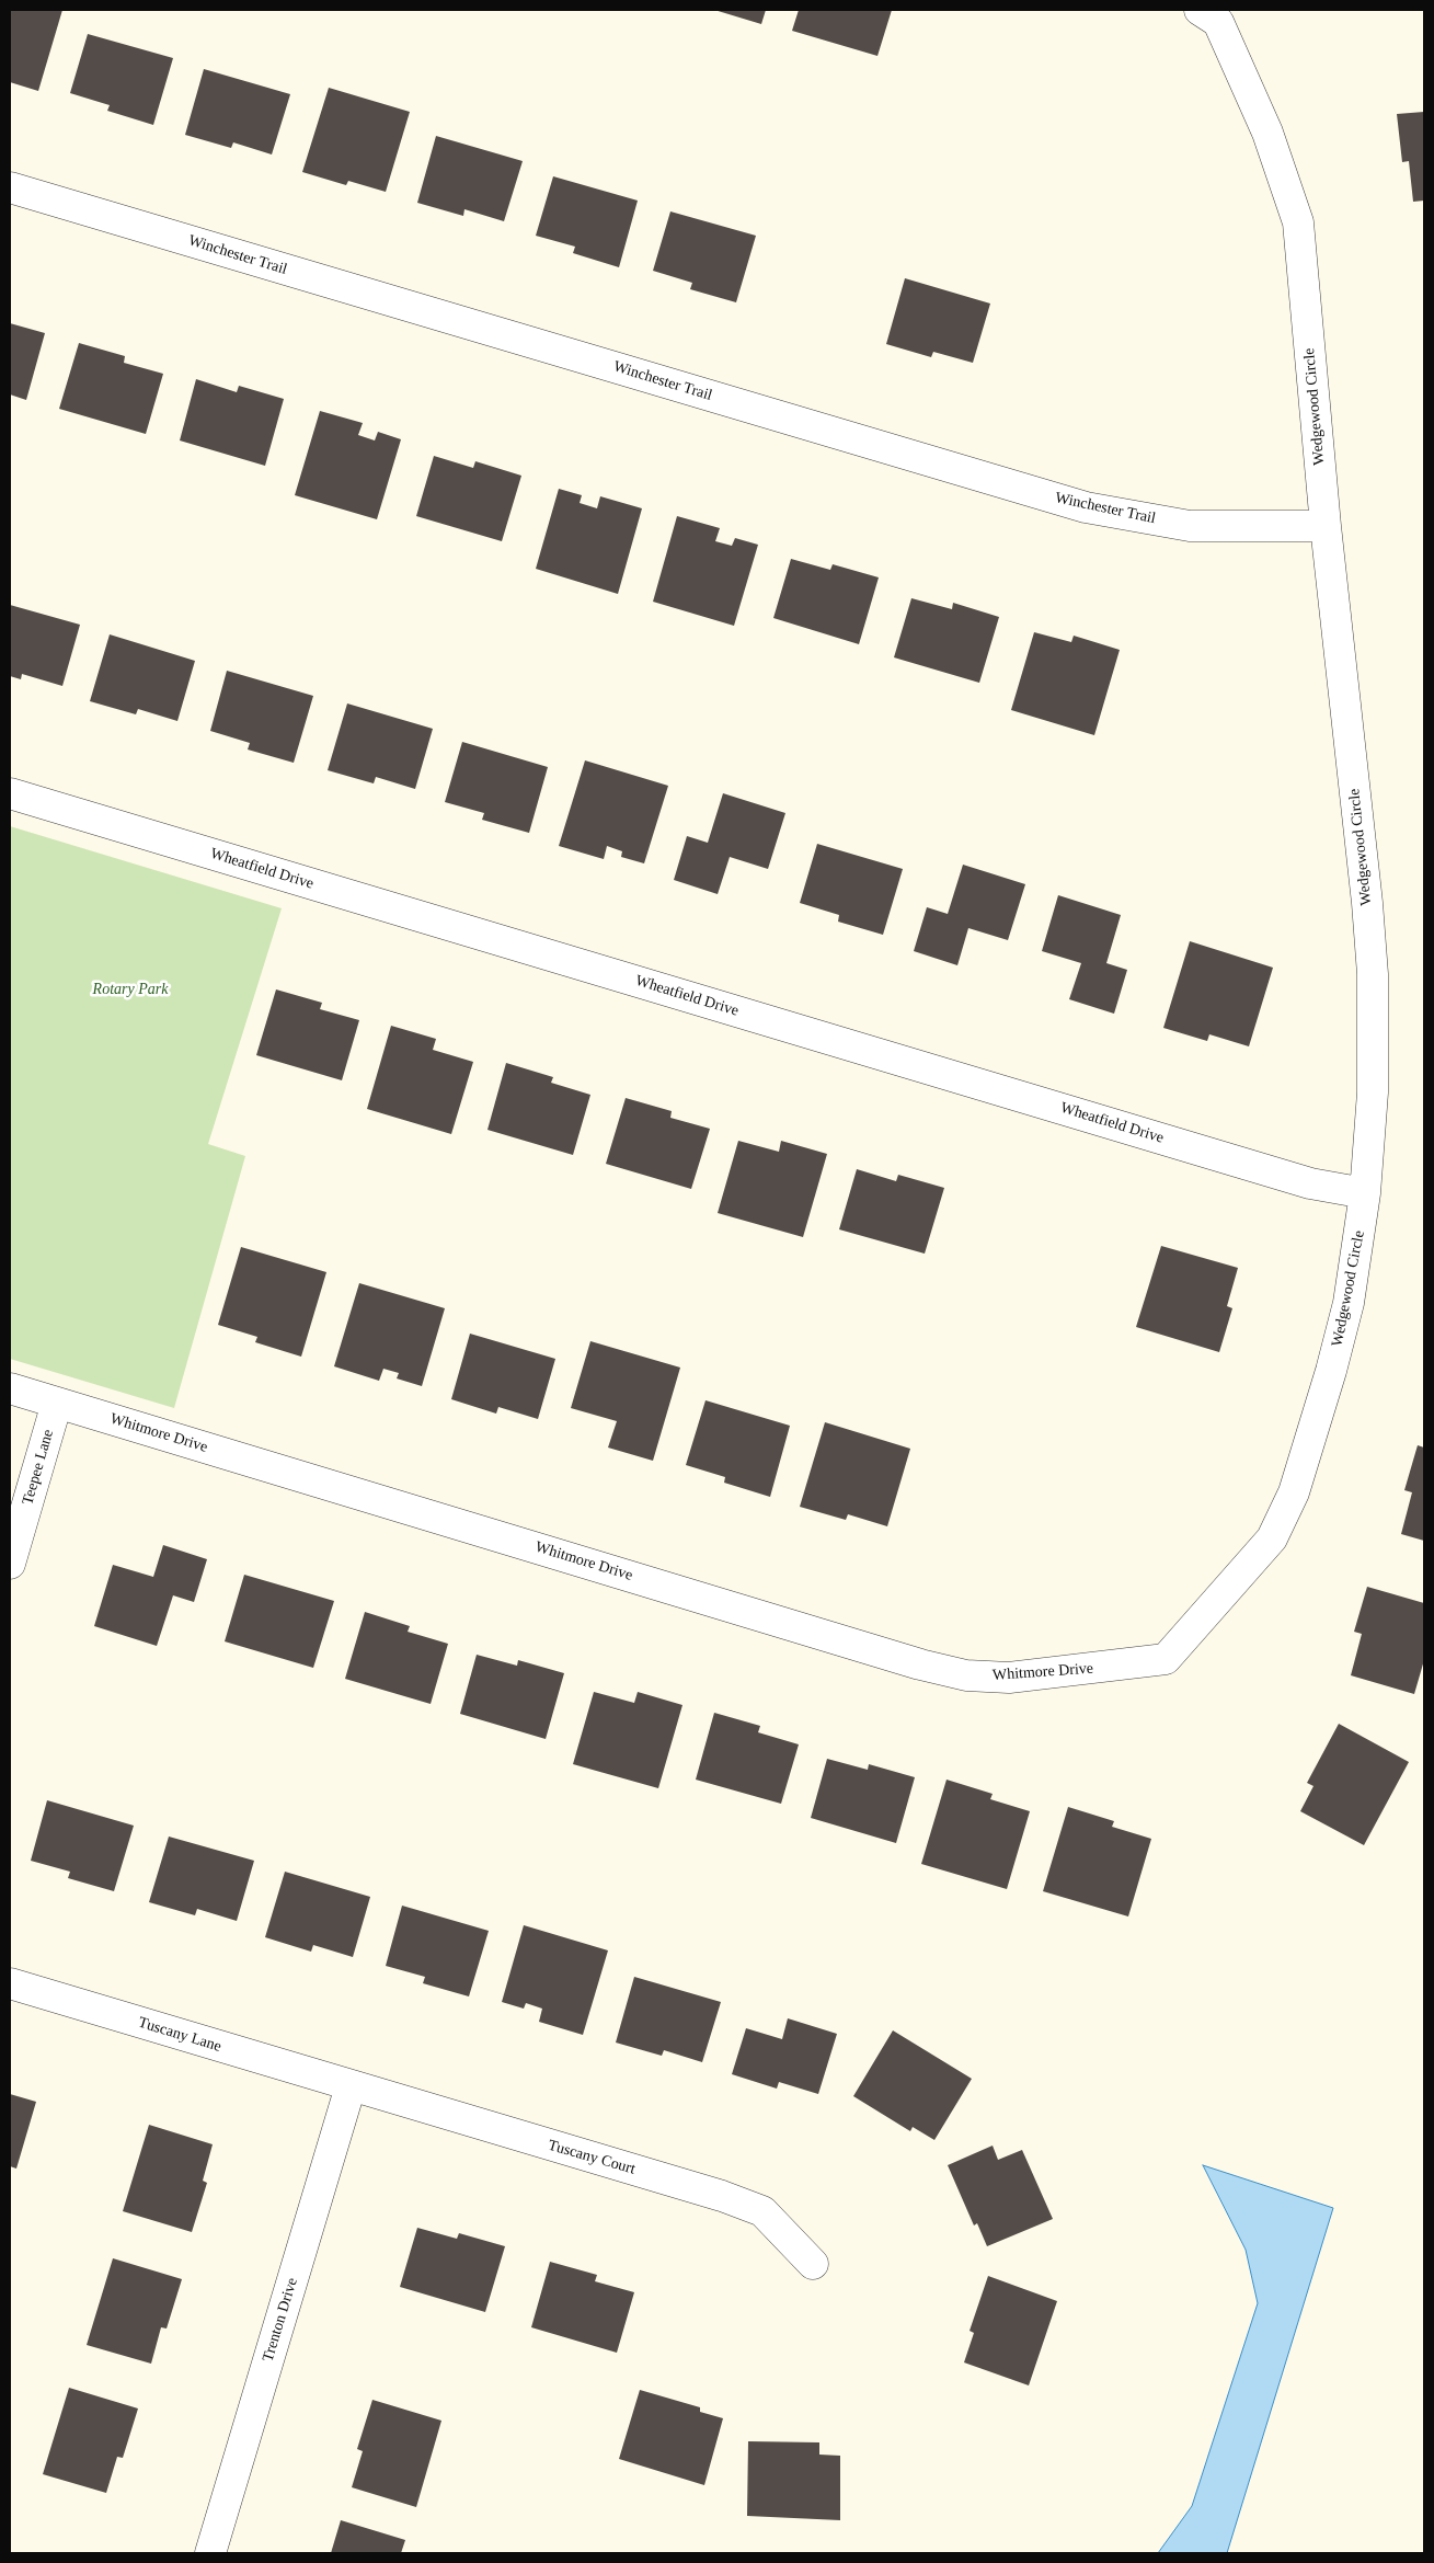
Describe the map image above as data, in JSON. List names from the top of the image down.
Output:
{
  "streets": {
    "street": [
      "Winchester Trail",
      "Wedgewood Circle",
      "Wheatfield Drive",
      "Whitmore Drive",
      "Teepee Lane",
      "Tuscany Lane",
      "Tuscany Court",
      "Trenton Drive"
    ]
  },
  "crossings": [
    ["Winchester Trail", "Wedgewood Circle"],
    ["Wedgewood Circle", "Wheatfield Drive"],
    ["Wedgewood Circle", "Whitmore Drive"],
    ["Whitmore Drive", "Teepee Lane"],
    ["Tuscany Lane", "Tuscany Court"],
    ["Tuscany Lane", "Trenton Drive"],
    ["Tuscany Court", "Trenton Drive"]
  ],
  "parks": ["Rotary Park"]
}
